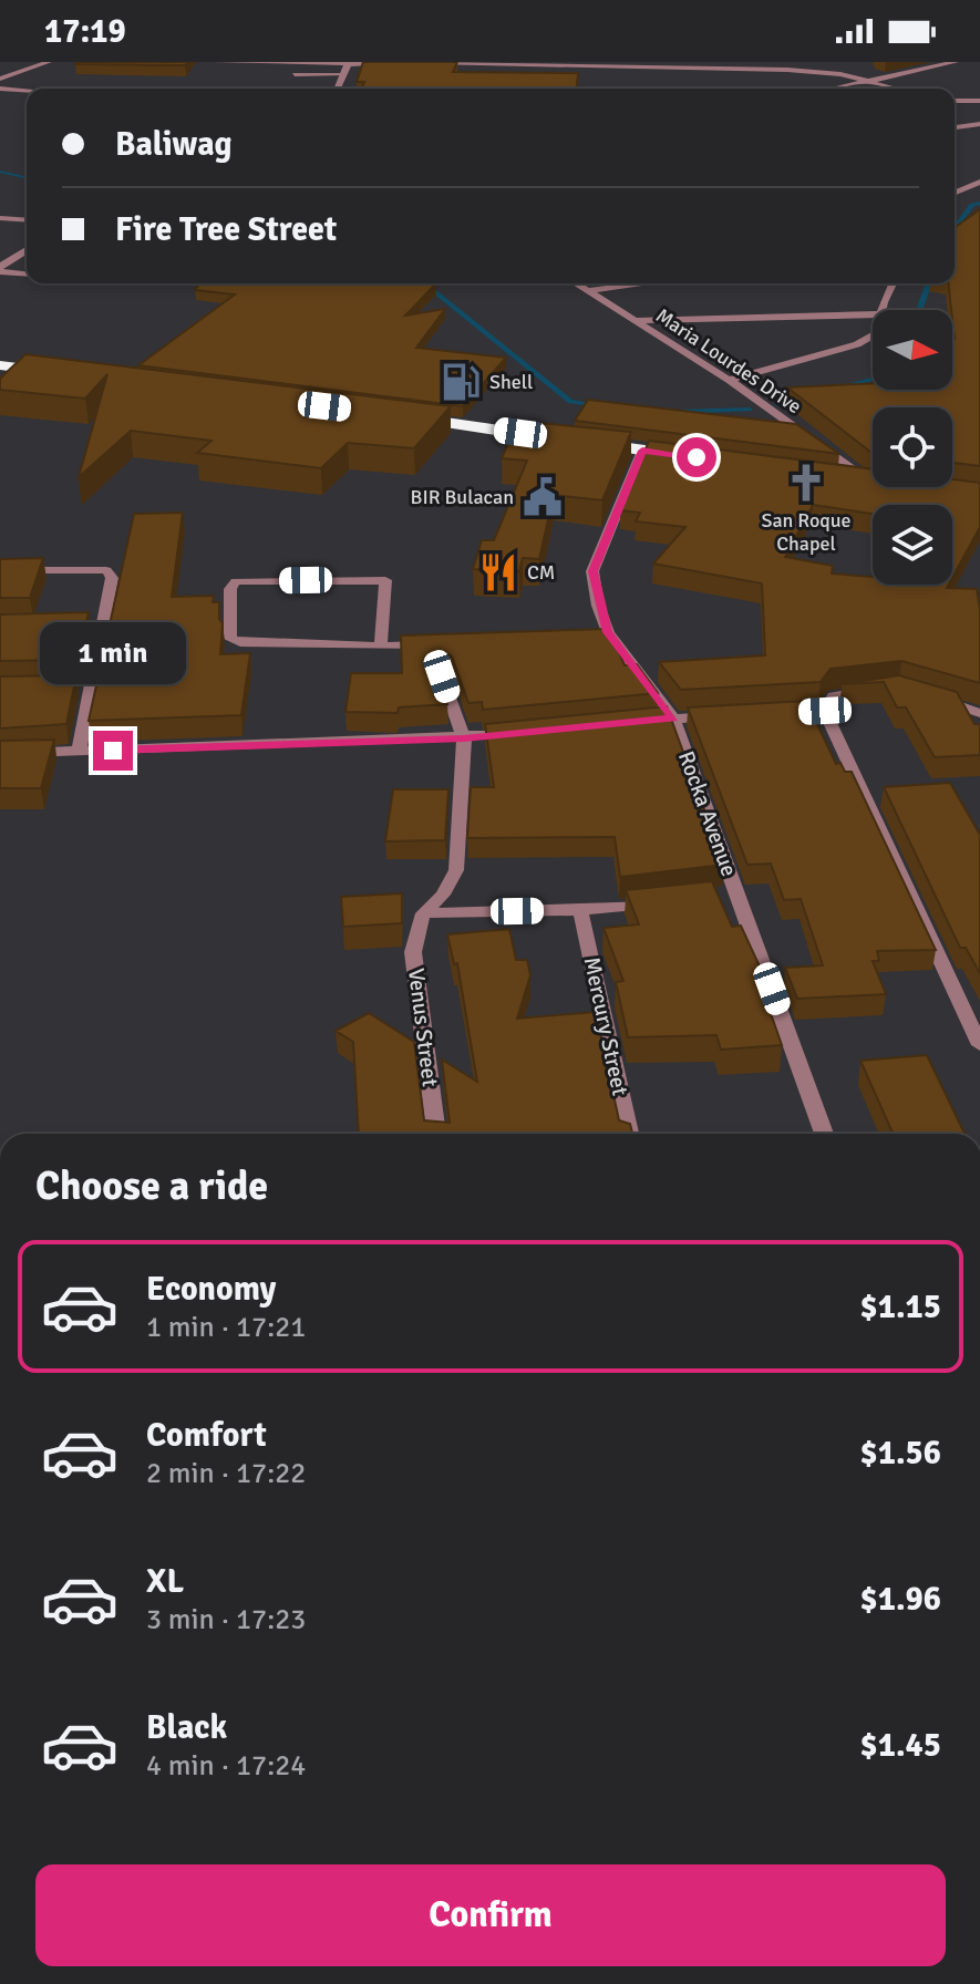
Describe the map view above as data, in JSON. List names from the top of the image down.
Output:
{
  "streets": {
    "street": [
      "Maria Lourdes Drive",
      "Rocka Avenue",
      "Mercury Street",
      "Venus Street"
    ]
  },
  "places": {
    "fuel station": ["Shell"],
    "church": ["San Roque Chapel"],
    "public building": ["BIR Bulacan"],
    "restaurant": ["CM"]
  },
  "north": "right",
  "page": {
    "status": "17:19",
    "banner": ["Baliwag", "Fire Tree Street"],
    "bubble": "1 min",
    "heading": "Choose a ride",
    "list": [
      {
        "name": "Economy",
        "note": "1 min · 17:21",
        "value": "$1.15"
      },
      {
        "name": "Comfort",
        "note": "2 min · 17:22",
        "value": "$1.56"
      },
      {
        "name": "XL",
        "note": "3 min · 17:23",
        "value": "$1.96"
      },
      {
        "name": "Black",
        "note": "4 min · 17:24",
        "value": "$1.45"
      }
    ],
    "buttons": "Confirm"
  }
}
